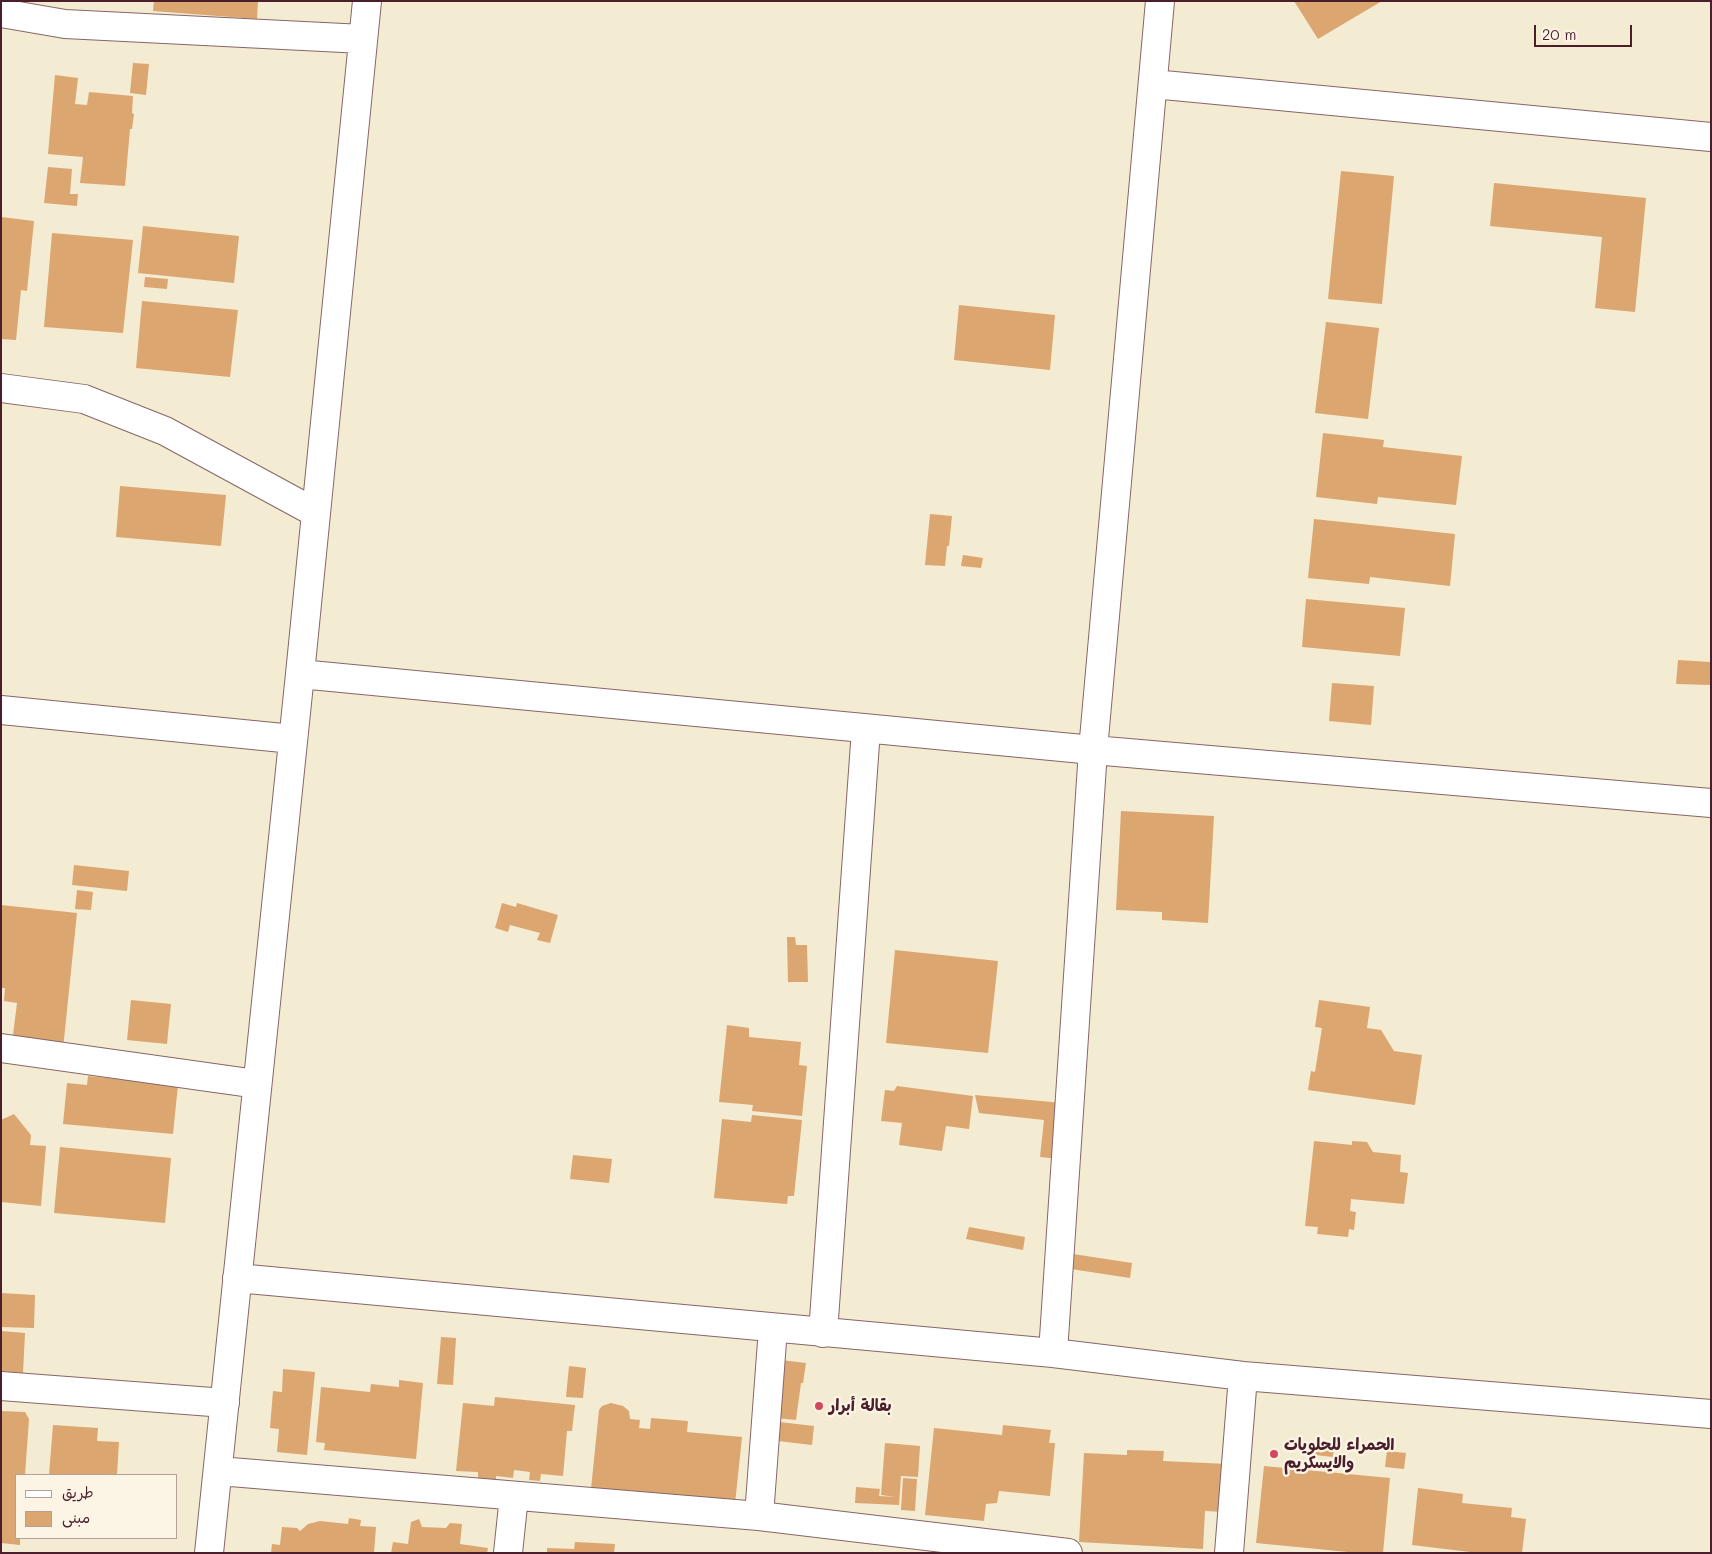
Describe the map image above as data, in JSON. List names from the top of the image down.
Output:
{
  "places": ["بقالة أبرار", "الحمراء للحلويات والايسكريم"],
  "legend": ["طريق", "مبنى"],
  "scale_bar": "20 m"
}
